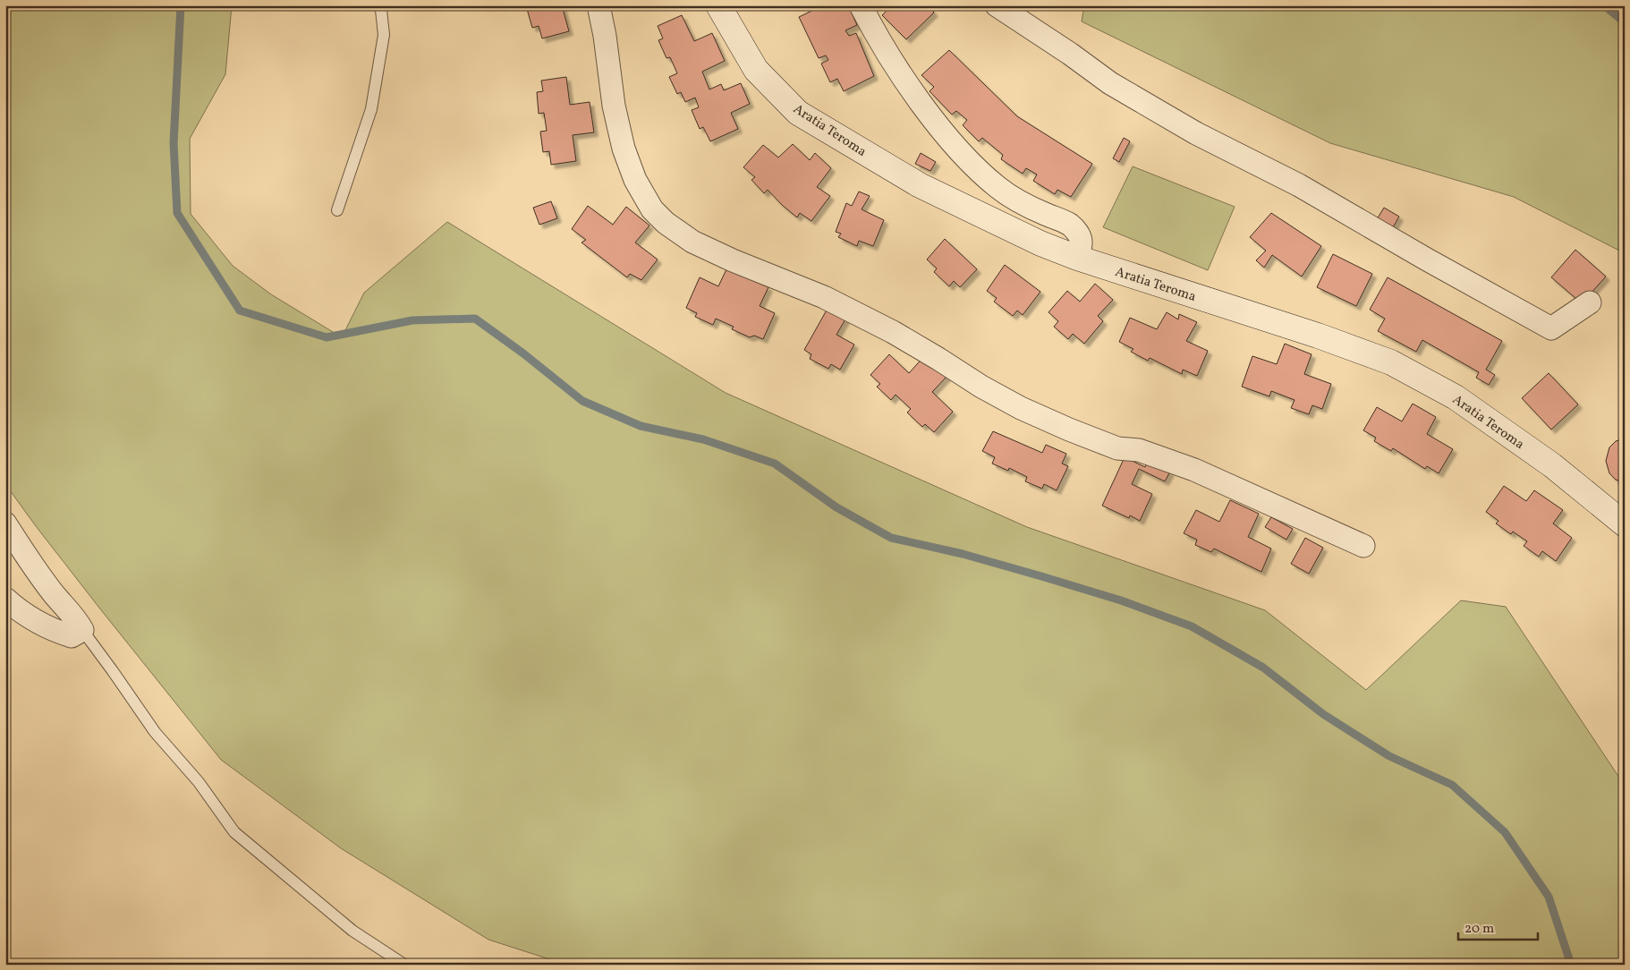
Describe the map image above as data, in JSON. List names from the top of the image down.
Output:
{
  "streets": {
    "main road": ["Aratia Teroma"]
  },
  "scale_bar": "20 m"
}
